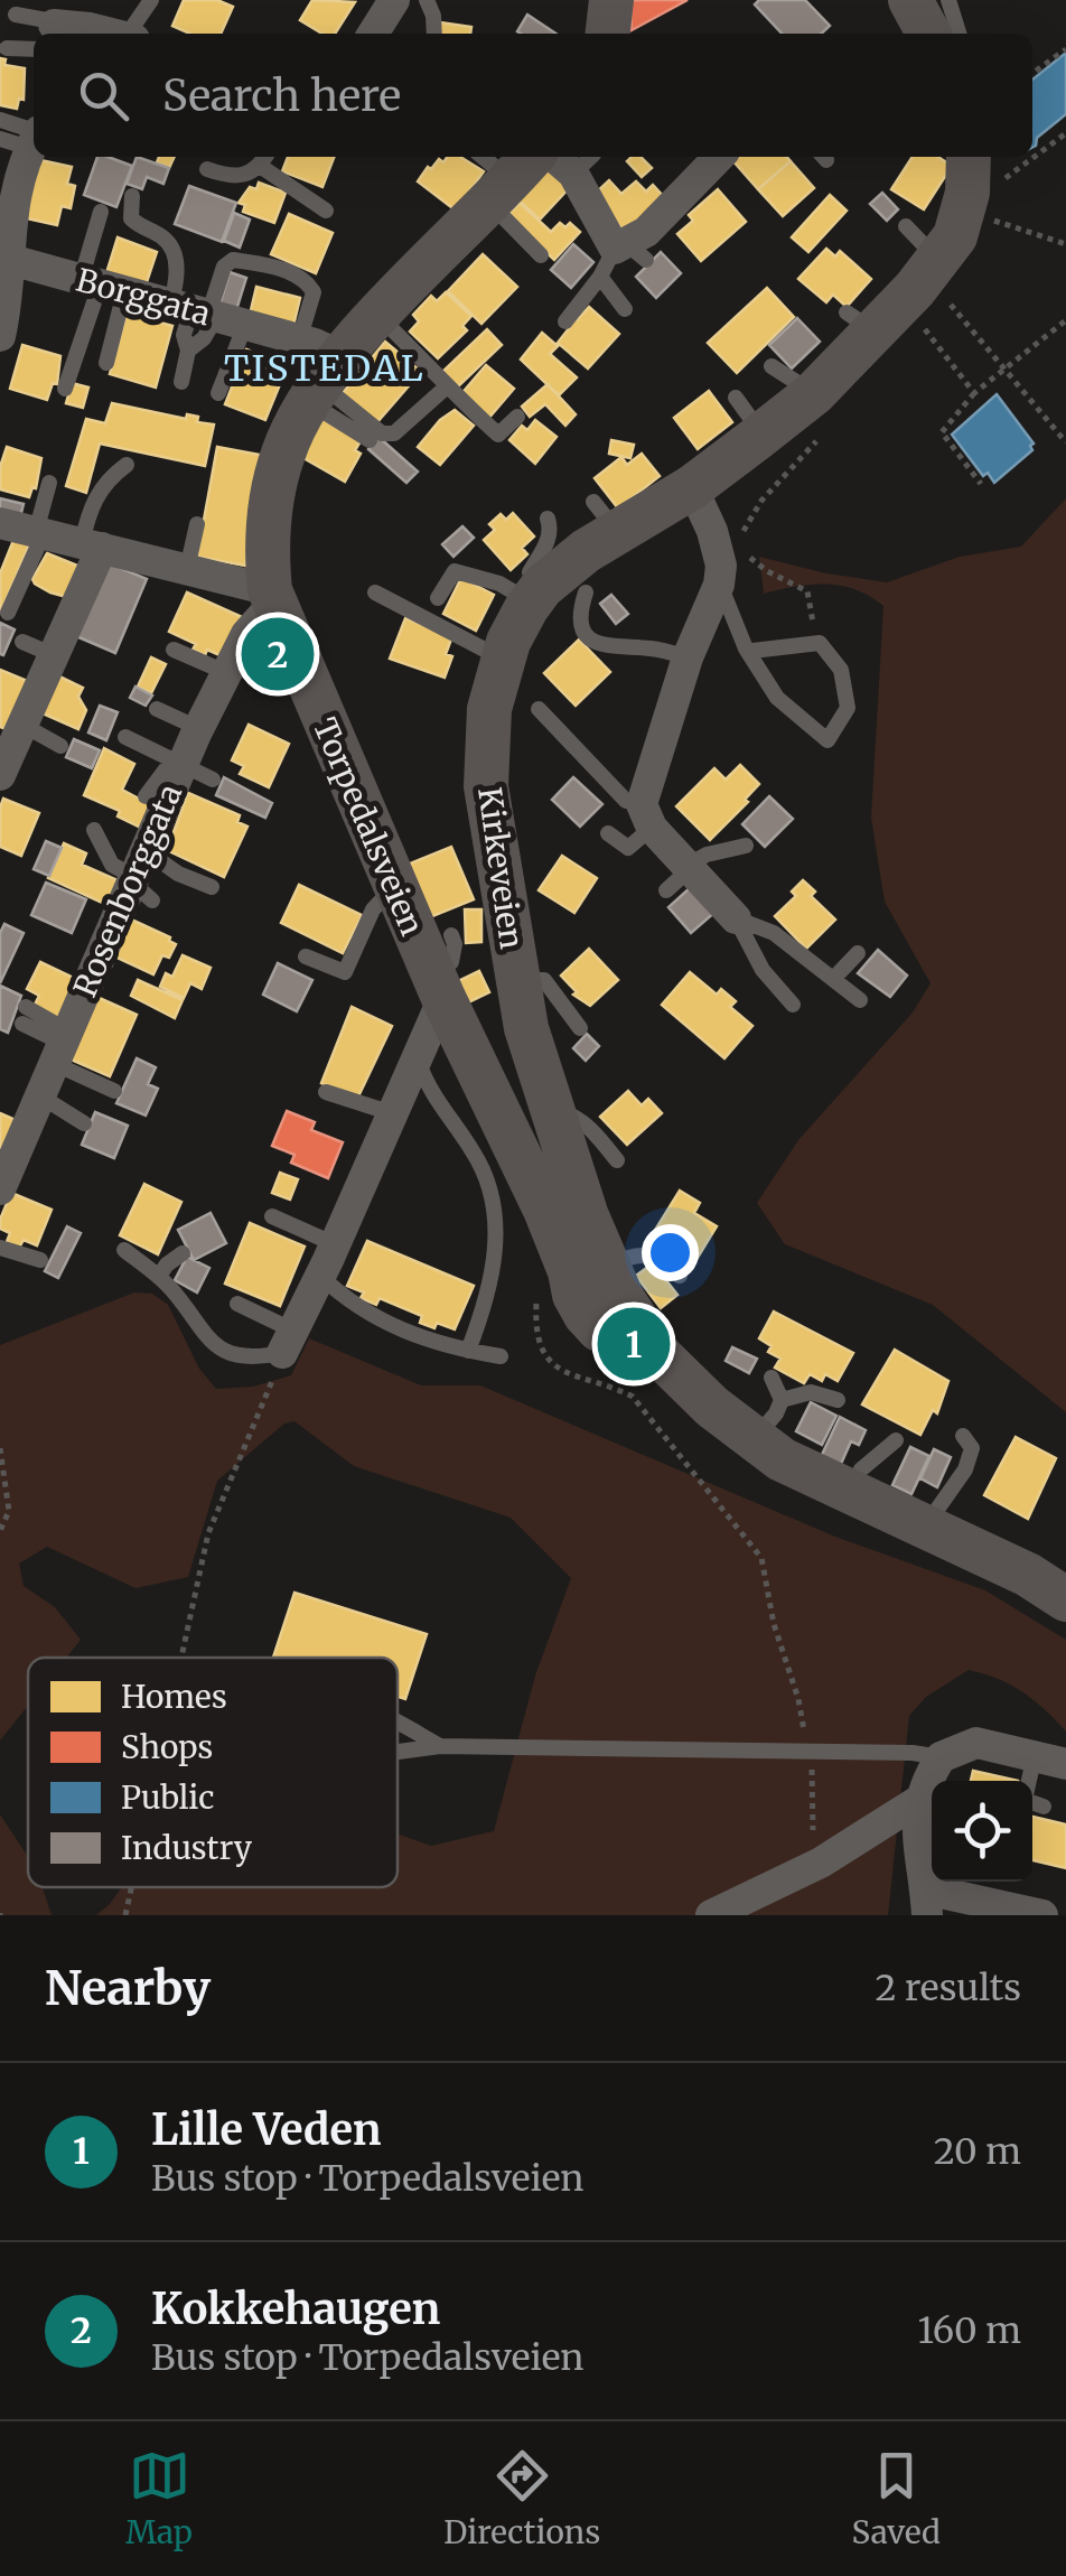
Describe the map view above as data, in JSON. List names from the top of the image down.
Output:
{
  "streets": {
    "main road": ["Torpedalsveien", "Kirkeveien"],
    "street": ["Borggata", "Rosenborggata"]
  },
  "crossings": [
    ["Borggata", "Torpedalsveien"],
    ["Torpedalsveien", "Kirkeveien"],
    ["Torpedalsveien", "Rosenborggata"]
  ],
  "districts": ["TISTEDAL"],
  "legend": [
    "Homes",
    "Shops",
    "Public",
    "Industry"
  ],
  "page": {
    "search": "Search here",
    "pins": ["2", "1"],
    "heading": ["Nearby", "2 results"],
    "list": [
      {
        "mark": "1",
        "name": "Lille Veden",
        "note": "Bus stop · Torpedalsveien",
        "value": "20 m"
      },
      {
        "mark": "2",
        "name": "Kokkehaugen",
        "note": "Bus stop · Torpedalsveien",
        "value": "160 m"
      }
    ],
    "nav": ["Map", "Directions", "Saved"]
  }
}
